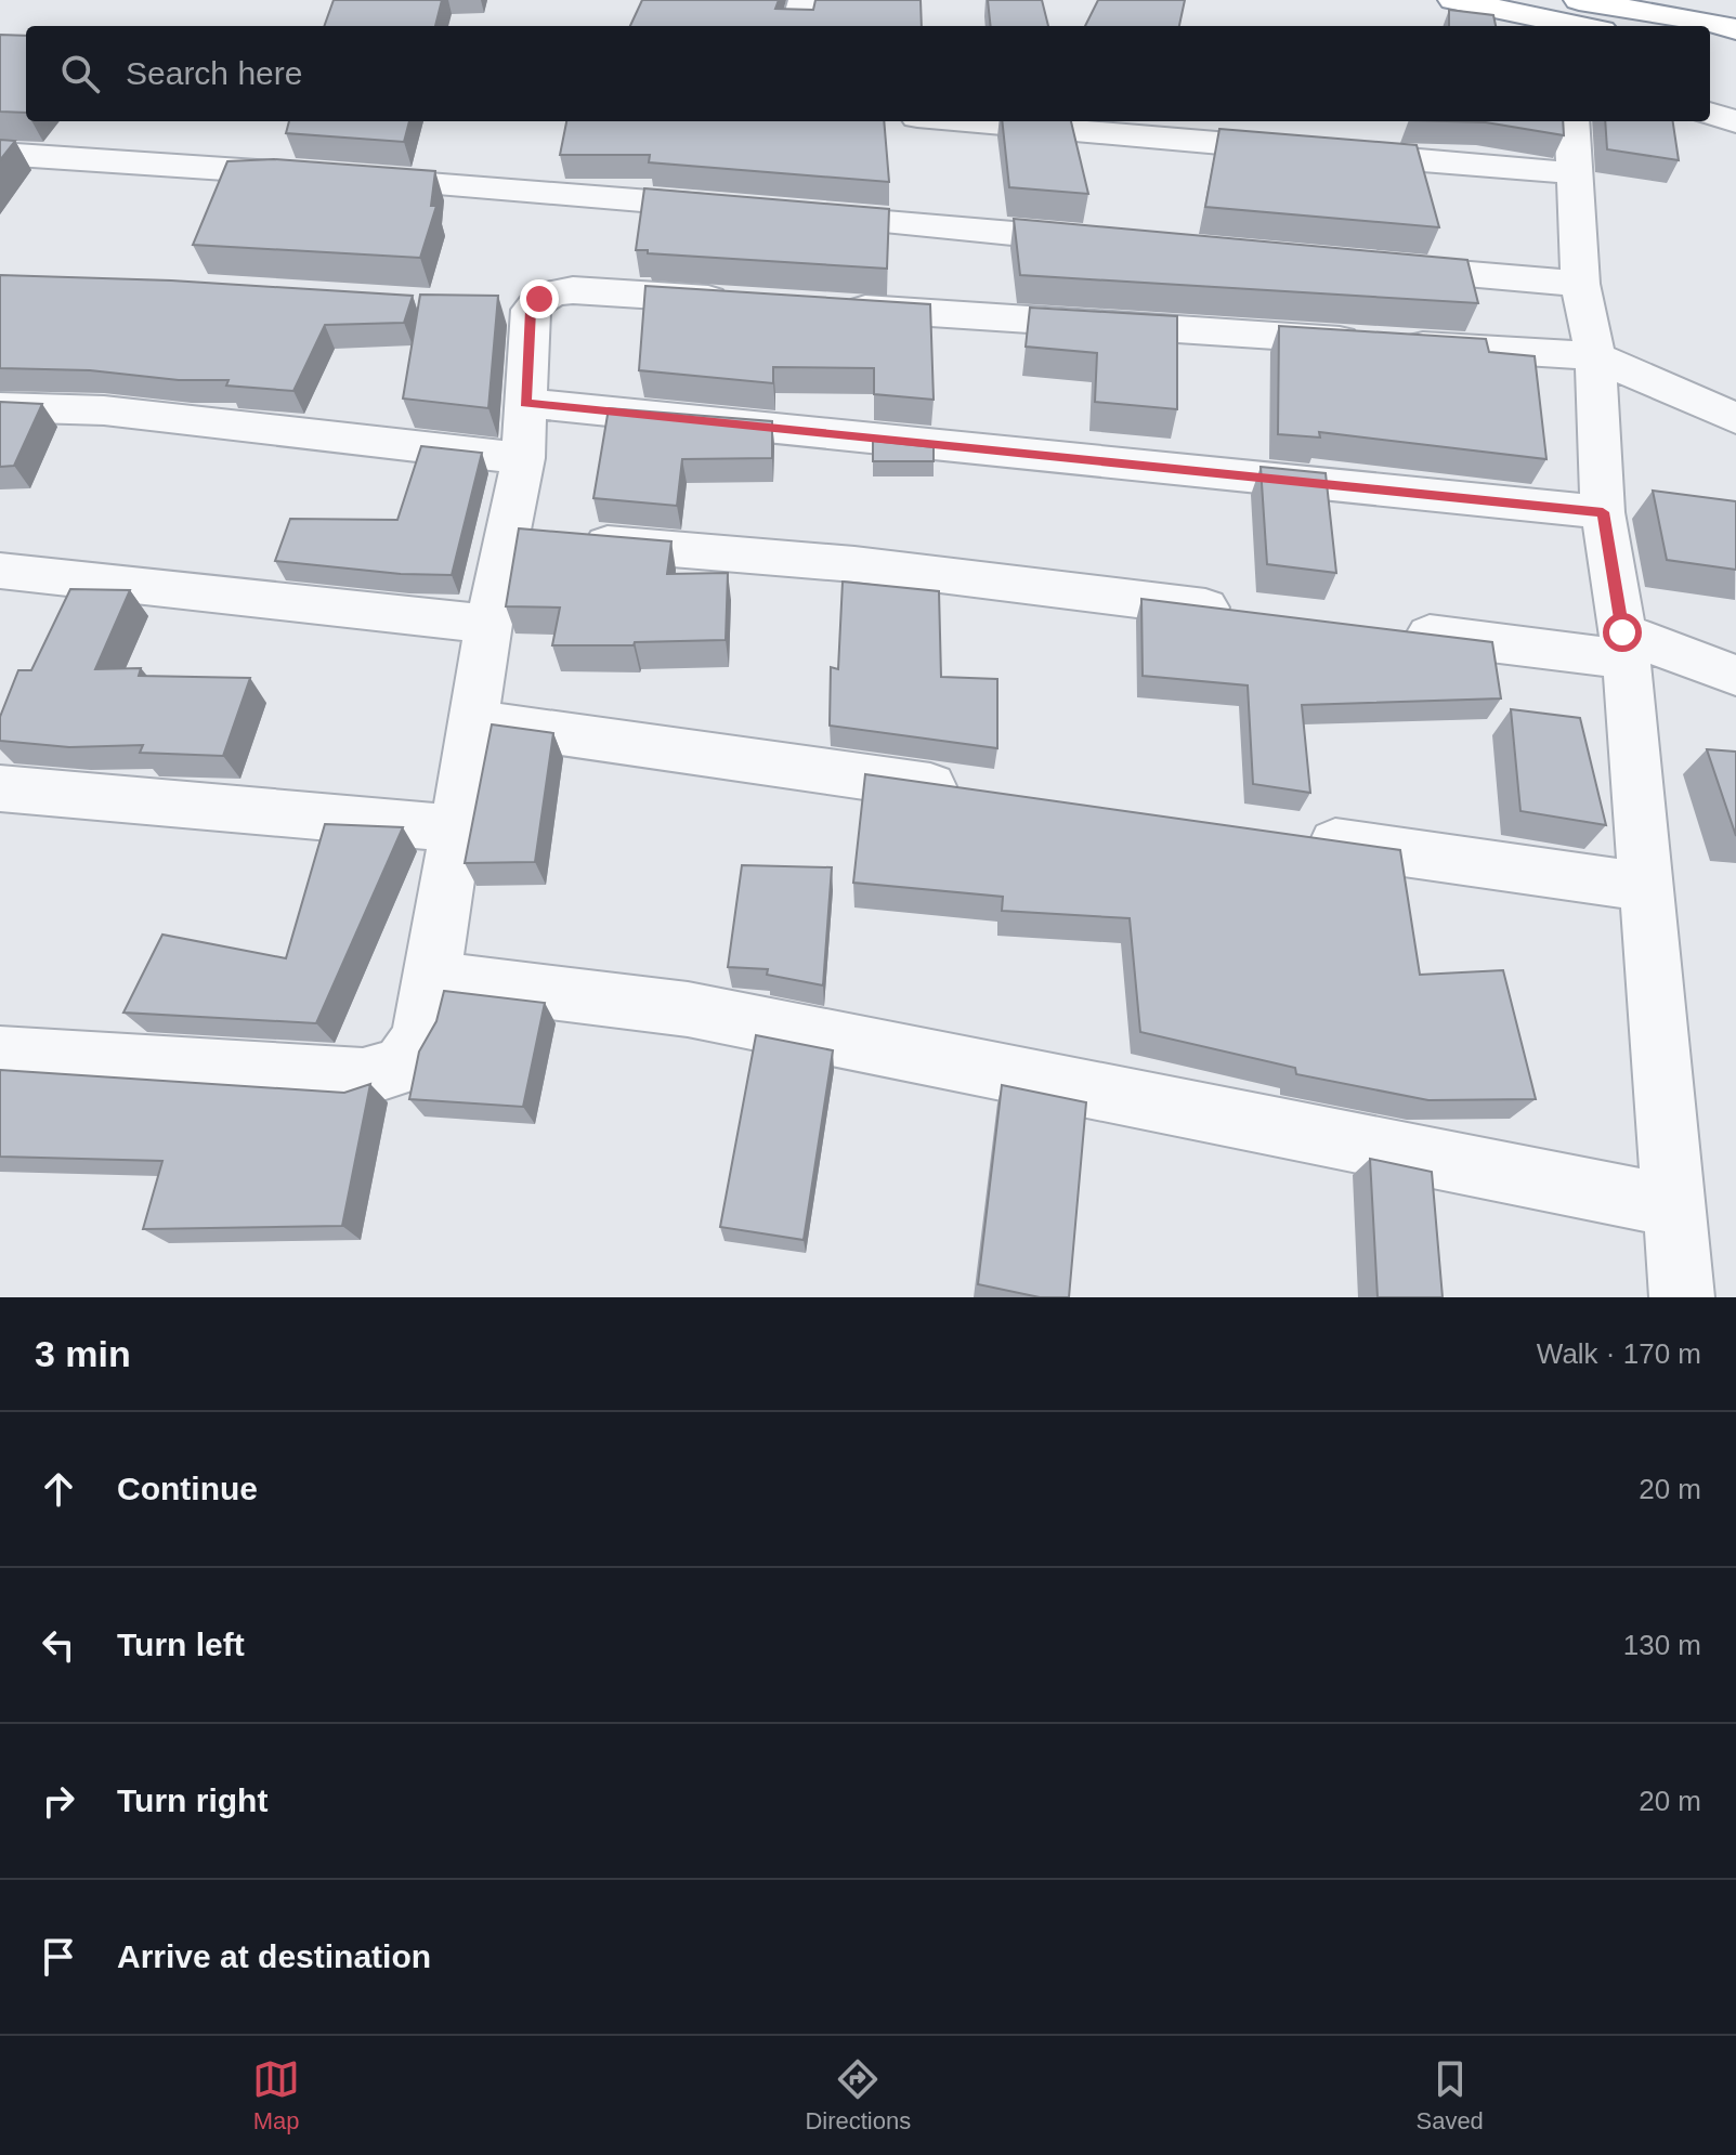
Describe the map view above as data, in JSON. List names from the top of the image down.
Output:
{
  "page": {
    "search": "Search here",
    "heading": ["3 min", "Walk · 170 m"],
    "list": [
      ["Continue", "20 m"],
      ["Turn left", "130 m"],
      ["Turn right", "20 m"],
      "Arrive at destination"
    ],
    "nav": ["Map", "Directions", "Saved"]
  }
}
